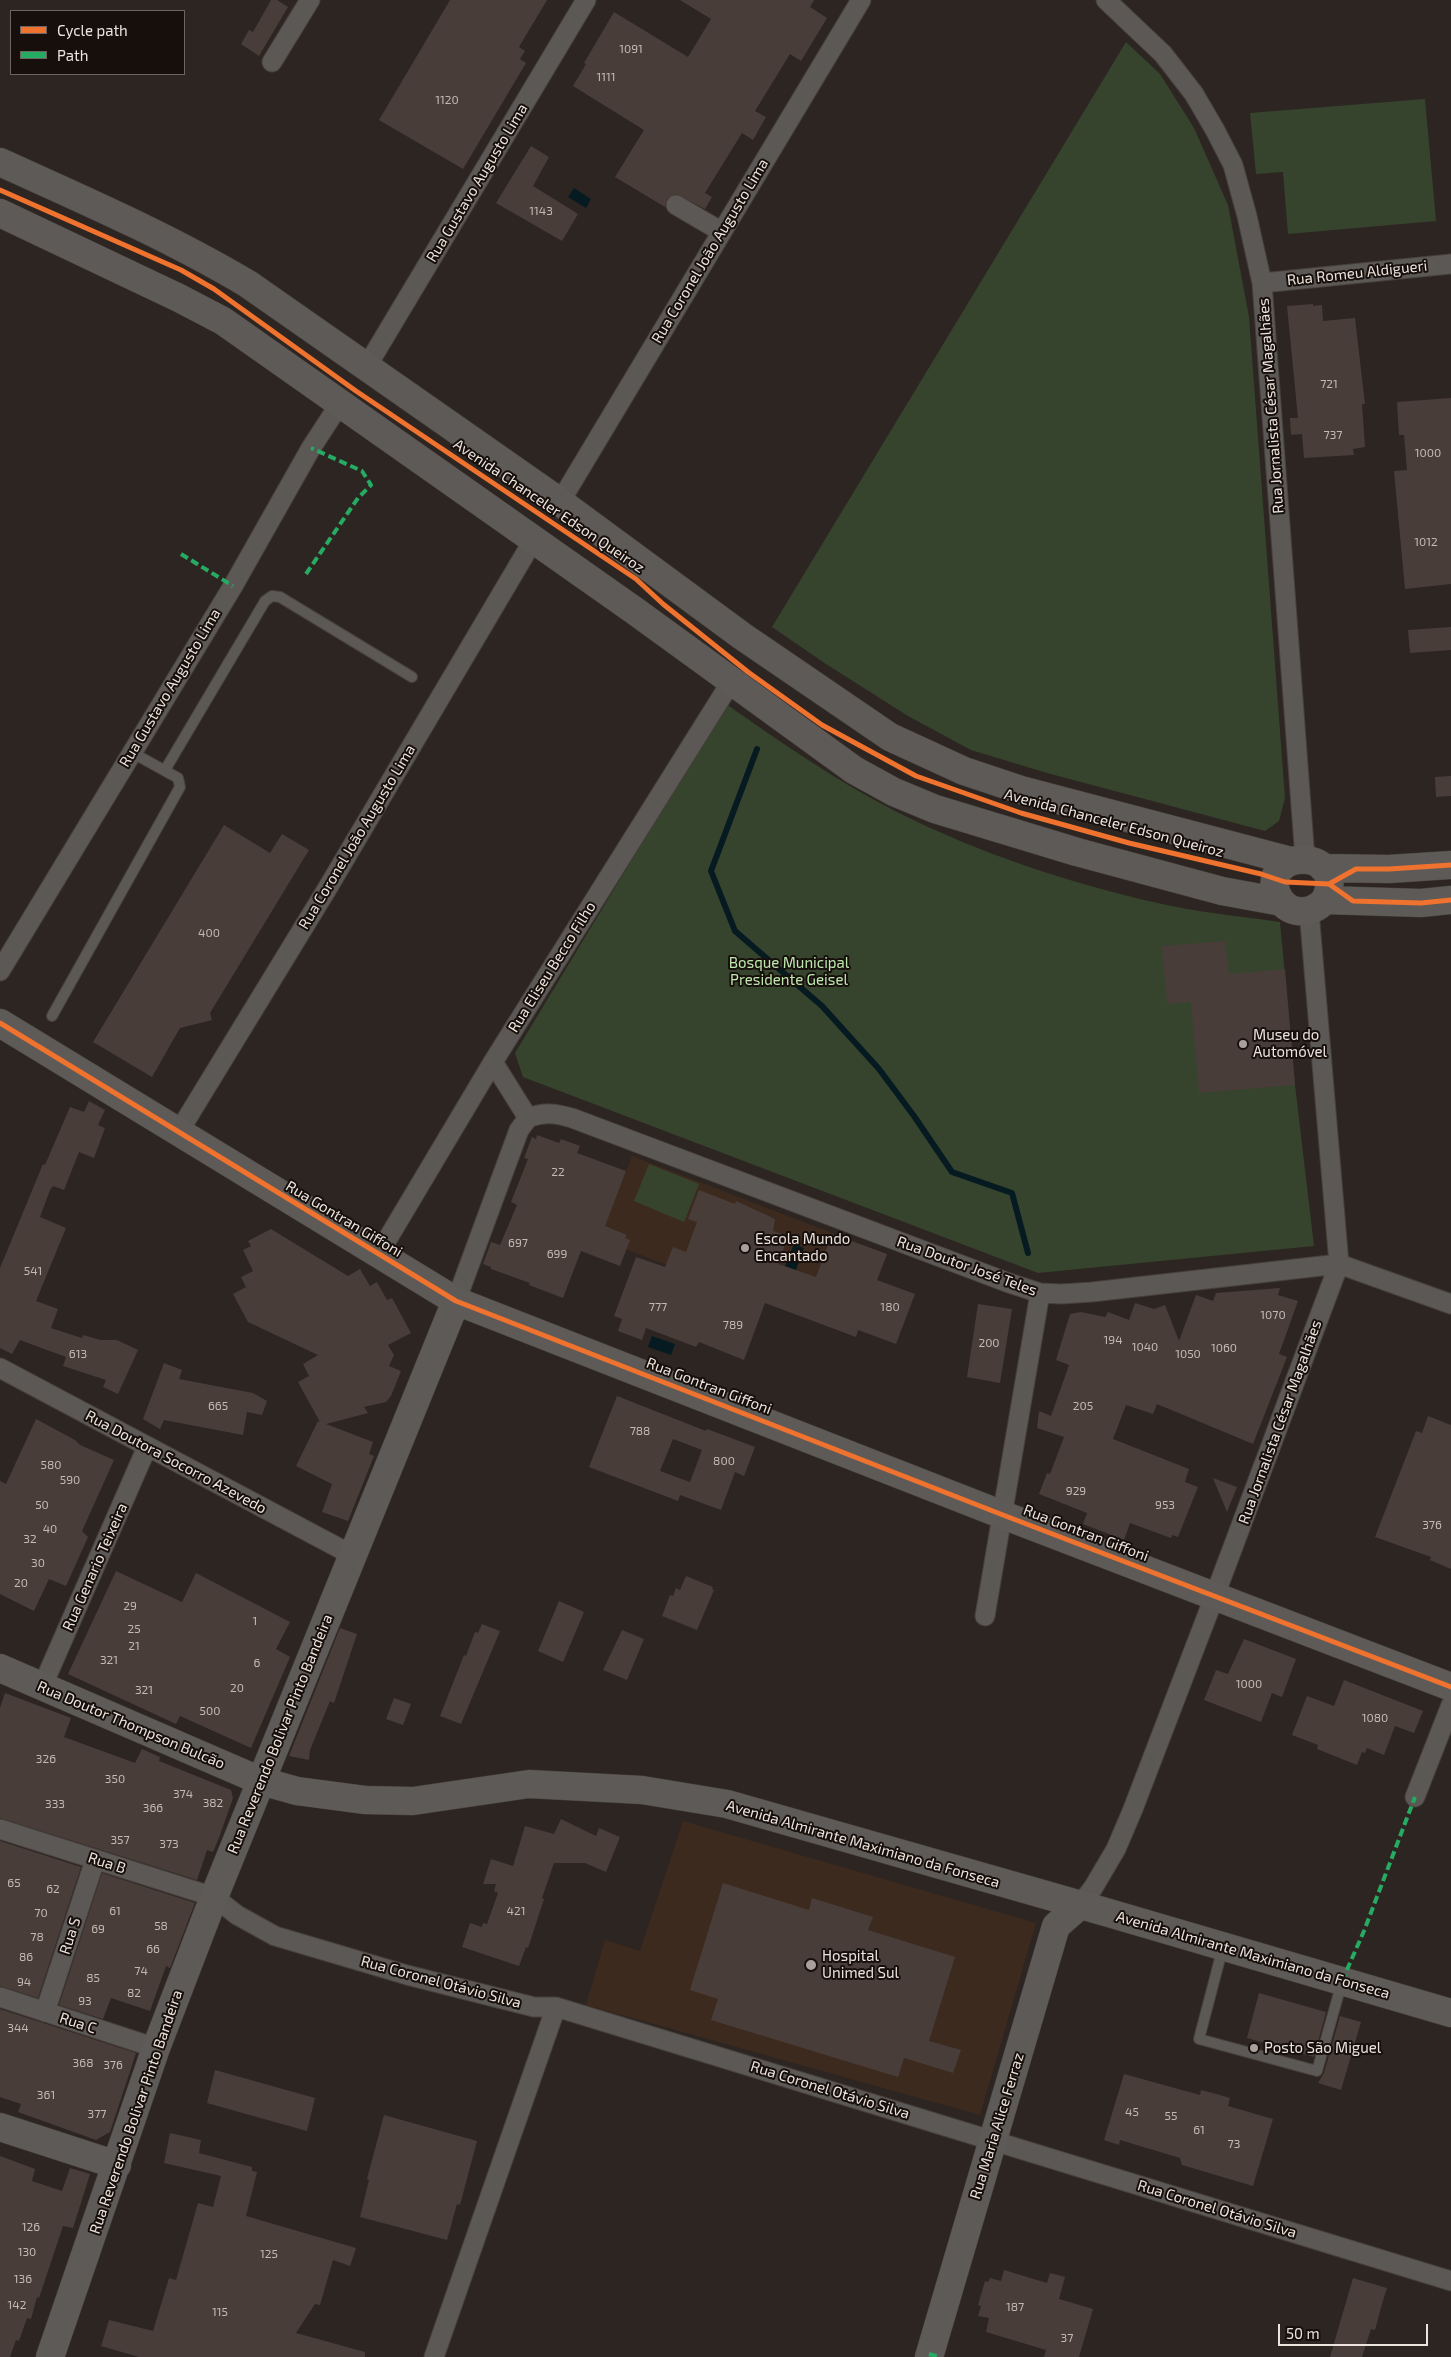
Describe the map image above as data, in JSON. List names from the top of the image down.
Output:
{
  "streets": {
    "main road": [
      "Rua Gontran Giffoni",
      "Rua Doutor Thompson Bulcão",
      "Rua Reverendo Bolivar Pinto Bandeira",
      "Avenida Almirante Maximiano da Fonseca",
      "Rua Maria Alice Ferraz"
    ],
    "street": [
      "Rua Gustavo Augusto Lima",
      "Rua Coronel João Augusto Lima",
      "Rua Romeu Aldigueri",
      "Rua Jornalista César Magalhães",
      "Rua Eliseu Becco Filho",
      "Rua Doutor José Teles",
      "Rua Doutora Socorro Azevedo",
      "Rua Genario Teixeira",
      "Rua B",
      "Rua S",
      "Rua Coronel Otávio Silva",
      "Rua C"
    ],
    "cycle path": ["Avenida Chanceler Edson Queiroz"]
  },
  "crossings": [
    ["Rua Coronel João Augusto Lima", "Rua Gontran Giffoni"],
    ["Rua Romeu Aldigueri", "Rua Jornalista César Magalhães"],
    ["Rua Jornalista César Magalhães", "Rua Gontran Giffoni"],
    ["Rua Jornalista César Magalhães", "Rua Doutor José Teles"],
    ["Rua Jornalista César Magalhães", "Avenida Almirante Maximiano da Fonseca"],
    ["Rua Jornalista César Magalhães", "Rua Maria Alice Ferraz"],
    ["Rua Eliseu Becco Filho", "Rua Gontran Giffoni"],
    ["Rua Gontran Giffoni", "Rua Reverendo Bolivar Pinto Bandeira"],
    ["Rua Doutor José Teles", "Rua Reverendo Bolivar Pinto Bandeira"],
    ["Rua Doutora Socorro Azevedo", "Rua Genario Teixeira"],
    ["Rua Doutora Socorro Azevedo", "Rua Reverendo Bolivar Pinto Bandeira"],
    ["Rua Genario Teixeira", "Rua Doutor Thompson Bulcão"],
    ["Rua Doutor Thompson Bulcão", "Rua Reverendo Bolivar Pinto Bandeira"],
    ["Rua Doutor Thompson Bulcão", "Avenida Almirante Maximiano da Fonseca"],
    ["Rua Reverendo Bolivar Pinto Bandeira", "Avenida Almirante Maximiano da Fonseca"],
    ["Rua Reverendo Bolivar Pinto Bandeira", "Rua B"],
    ["Rua Reverendo Bolivar Pinto Bandeira", "Rua Coronel Otávio Silva"],
    ["Rua Reverendo Bolivar Pinto Bandeira", "Rua C"],
    ["Avenida Almirante Maximiano da Fonseca", "Rua Maria Alice Ferraz"],
    ["Rua B", "Rua S"],
    ["Rua B", "Rua Coronel Otávio Silva"],
    ["Rua S", "Rua C"],
    ["Rua Coronel Otávio Silva", "Rua Maria Alice Ferraz"]
  ],
  "parks": ["Bosque Municipal Presidente Geisel"],
  "places": [
    "Museu do Automóvel",
    "Escola Mundo Encantado",
    "Hospital Unimed Sul",
    "Posto São Miguel"
  ],
  "house_numbers": [
    "1091",
    "1111",
    "1120",
    "1143",
    "721",
    "737",
    "1000",
    "1012",
    "400",
    "22",
    "697",
    "699",
    "541",
    "777",
    "180",
    "1070",
    "789",
    "194",
    "200",
    "1040",
    "1060",
    "613",
    "1050",
    "665",
    "205",
    "788",
    "800",
    "580",
    "590",
    "929",
    "50",
    "953",
    "376",
    "40",
    "32",
    "30",
    "20",
    "29",
    "1",
    "25",
    "21",
    "321",
    "6",
    "1000",
    "20",
    "321",
    "500",
    "1080",
    "326",
    "350",
    "374",
    "382",
    "333",
    "366",
    "357",
    "373",
    "65",
    "62",
    "61",
    "421",
    "70",
    "58",
    "69",
    "78",
    "66",
    "86",
    "74",
    "85",
    "94",
    "82",
    "93",
    "344",
    "368",
    "376",
    "361",
    "45",
    "377",
    "55",
    "61",
    "73",
    "126",
    "130",
    "125",
    "136",
    "142",
    "187",
    "115",
    "37"
  ],
  "legend": ["Cycle path", "Path"],
  "scale_bar": "50 m"
}
